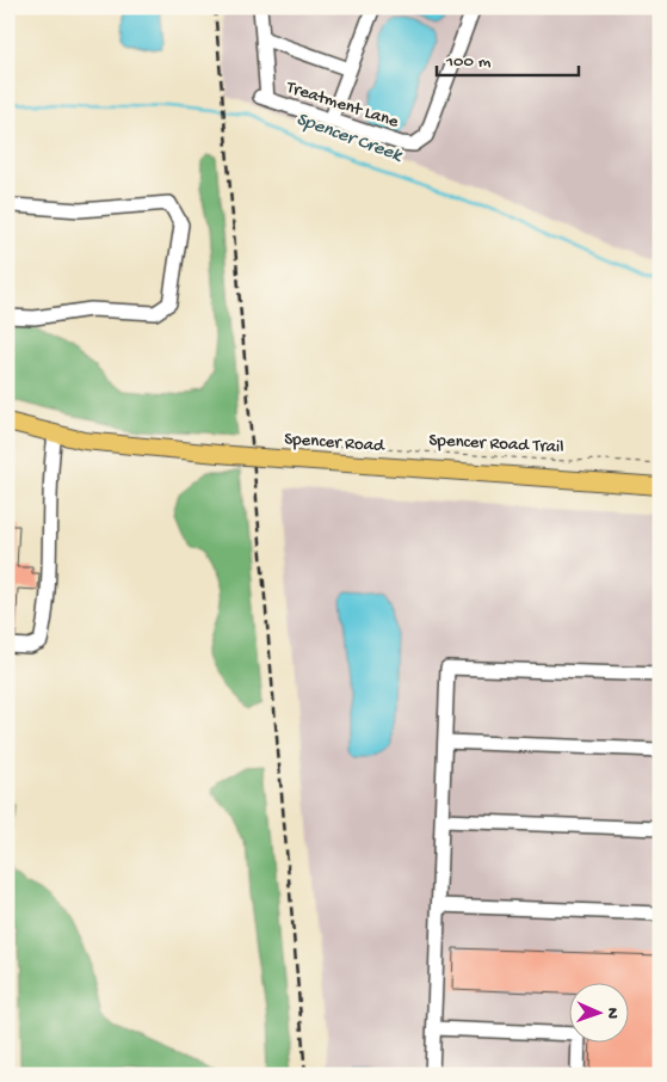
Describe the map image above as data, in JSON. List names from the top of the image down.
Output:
{
  "streets": {
    "main road": ["Spencer Road"],
    "lane": ["Treatment Lane"],
    "path": ["Spencer Road Trail"]
  },
  "water": ["Spencer Creek"],
  "scale_bar": "100 m",
  "north": "right"
}
